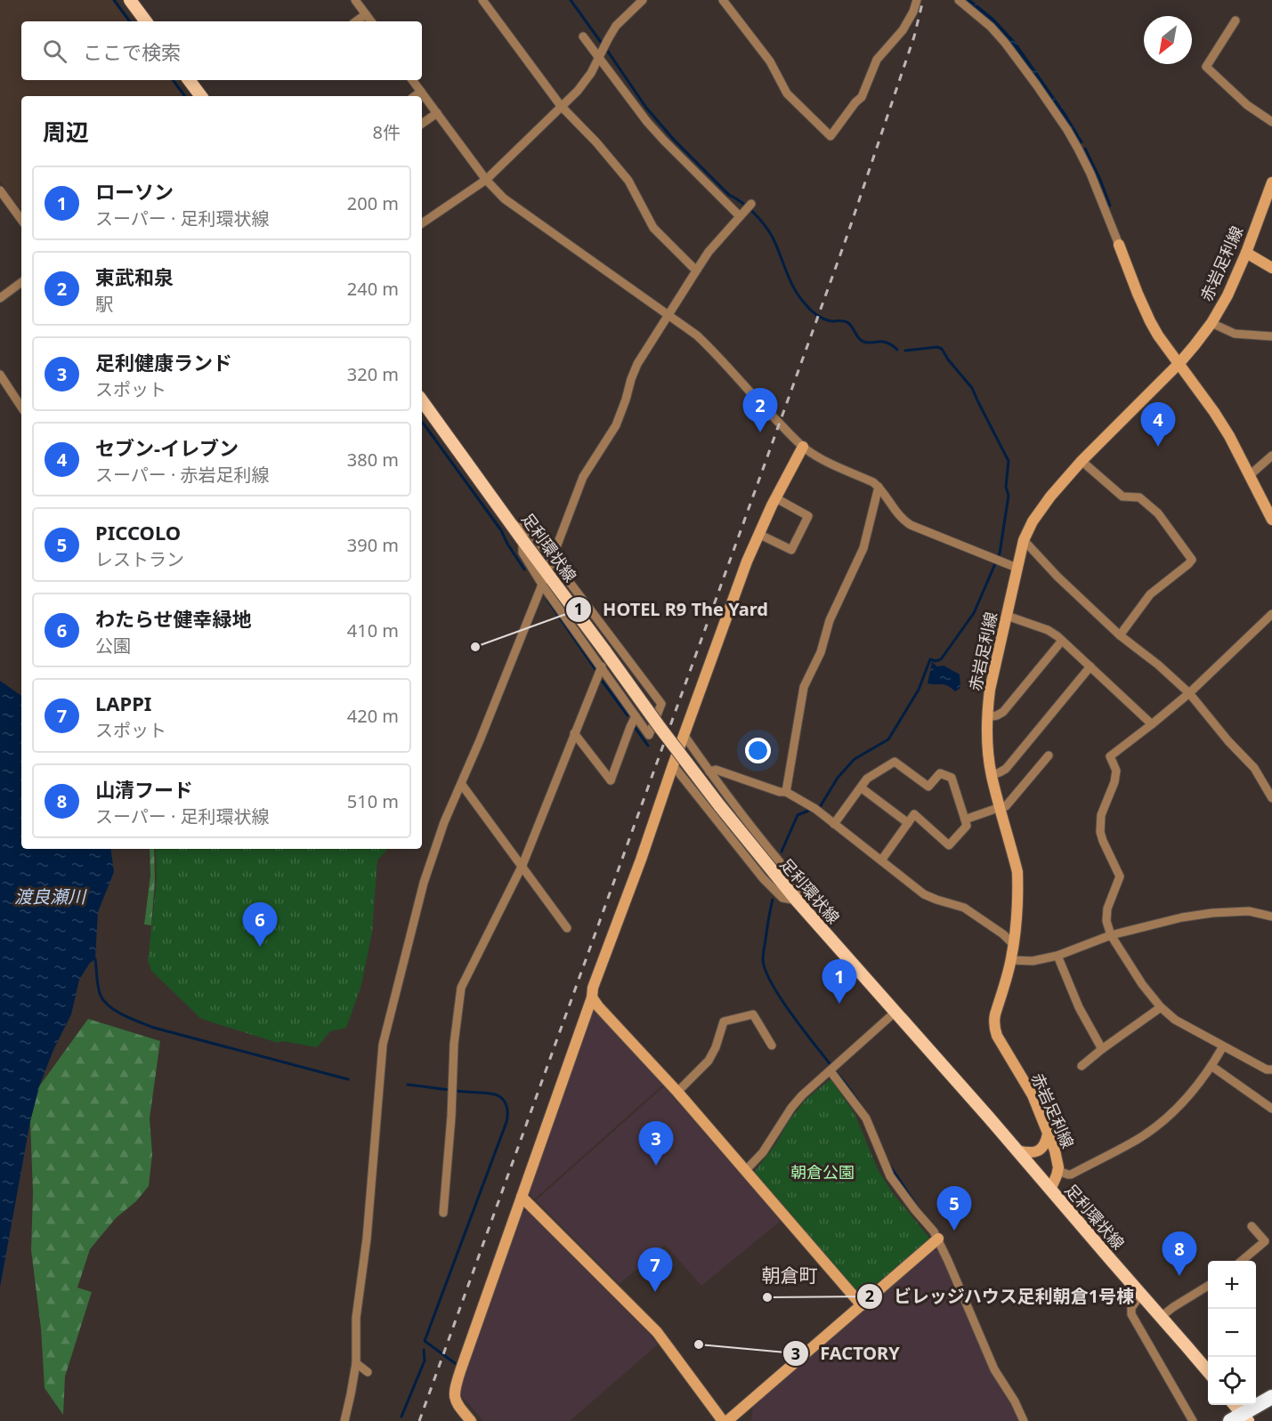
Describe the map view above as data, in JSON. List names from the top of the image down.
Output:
{
  "streets": {
    "main road": ["足利環状線"],
    "street": ["赤岩足利線"]
  },
  "crossings": [
    ["赤岩足利線", "足利環状線"]
  ],
  "districts": ["朝倉町"],
  "water": ["渡良瀬川"],
  "parks": ["朝倉公園"],
  "places": ["HOTEL R9 The Yard", "ビレッジハウス足利朝倉1号棟", "FACTORY"],
  "north": "bottom left",
  "page": {
    "search": "ここで検索",
    "heading": ["周辺", "8件"],
    "list": [
      {
        "mark": "1",
        "name": "ローソン",
        "note": "スーパー · 足利環状線",
        "value": "200 m"
      },
      {
        "mark": "2",
        "name": "東武和泉",
        "note": "駅",
        "value": "240 m"
      },
      {
        "mark": "3",
        "name": "足利健康ランド",
        "note": "スポット",
        "value": "320 m"
      },
      {
        "mark": "4",
        "name": "セブン-イレブン",
        "note": "スーパー · 赤岩足利線",
        "value": "380 m"
      },
      {
        "mark": "5",
        "name": "PICCOLO",
        "note": "レストラン",
        "value": "390 m"
      },
      {
        "mark": "6",
        "name": "わたらせ健幸緑地",
        "note": "公園",
        "value": "410 m"
      },
      {
        "mark": "7",
        "name": "LAPPI",
        "note": "スポット",
        "value": "420 m"
      },
      {
        "mark": "8",
        "name": "山清フード",
        "note": "スーパー · 足利環状線",
        "value": "510 m"
      }
    ],
    "pins": [
      "2",
      "4",
      "6",
      "1",
      "3",
      "5",
      "8",
      "7"
    ],
    "map_buttons": ["+", "−"]
  }
}
